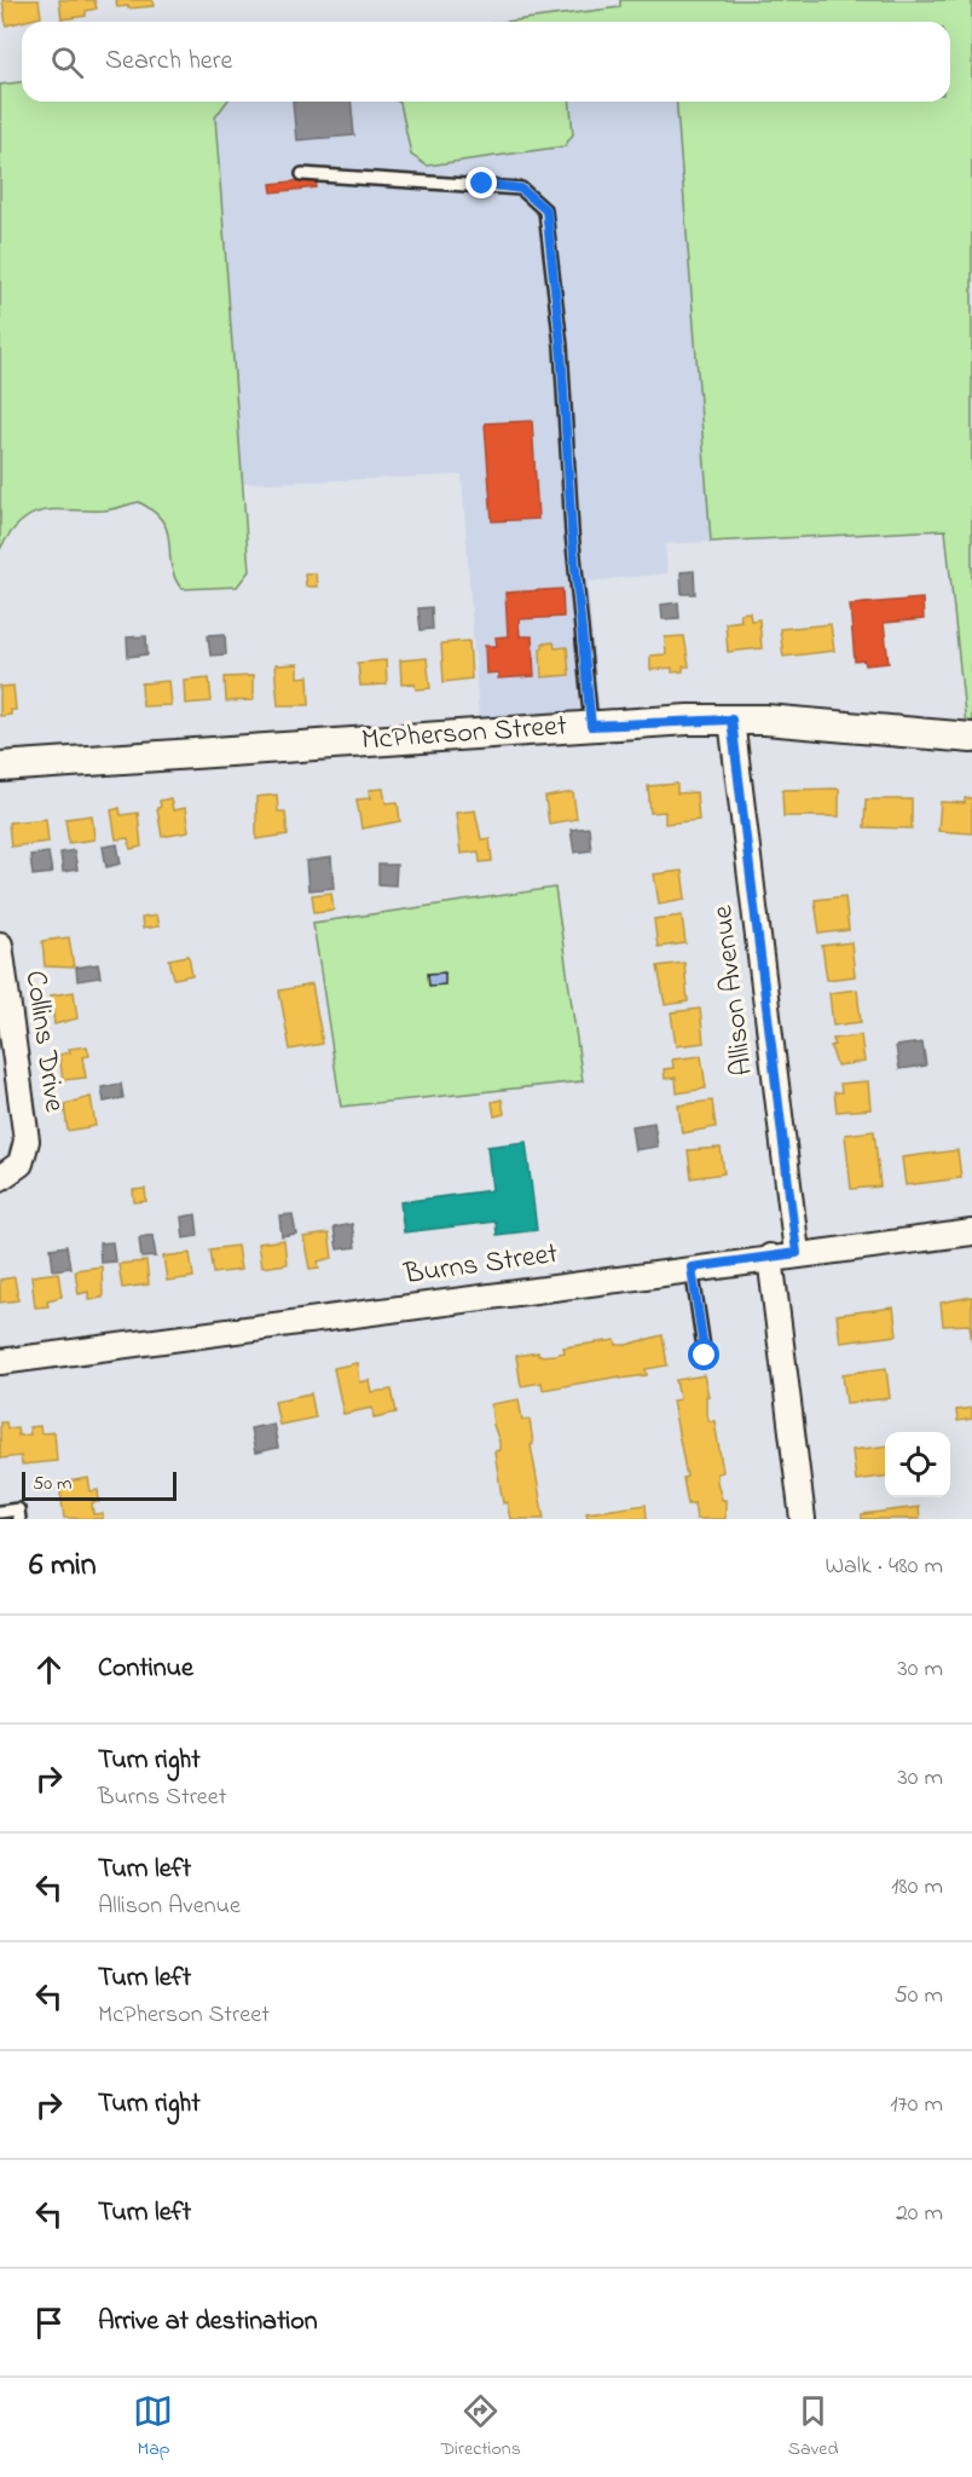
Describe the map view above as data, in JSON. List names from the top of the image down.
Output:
{
  "streets": {
    "street": [
      "McPherson Street",
      "Allison Avenue",
      "Collins Drive",
      "Burns Street"
    ]
  },
  "crossings": [
    ["McPherson Street", "Allison Avenue"],
    ["Allison Avenue", "Burns Street"]
  ],
  "scale_bar": "50 m",
  "page": {
    "search": "Search here",
    "scale": "50 m",
    "heading": ["6 min", "Walk · 480 m"],
    "list": [
      ["Continue", "30 m"],
      ["Turn right", "Burns Street", "30 m"],
      ["Turn left", "Allison Avenue", "180 m"],
      ["Turn left", "McPherson Street", "50 m"],
      ["Turn right", "170 m"],
      ["Turn left", "20 m"],
      "Arrive at destination"
    ],
    "nav": ["Map", "Directions", "Saved"]
  }
}
